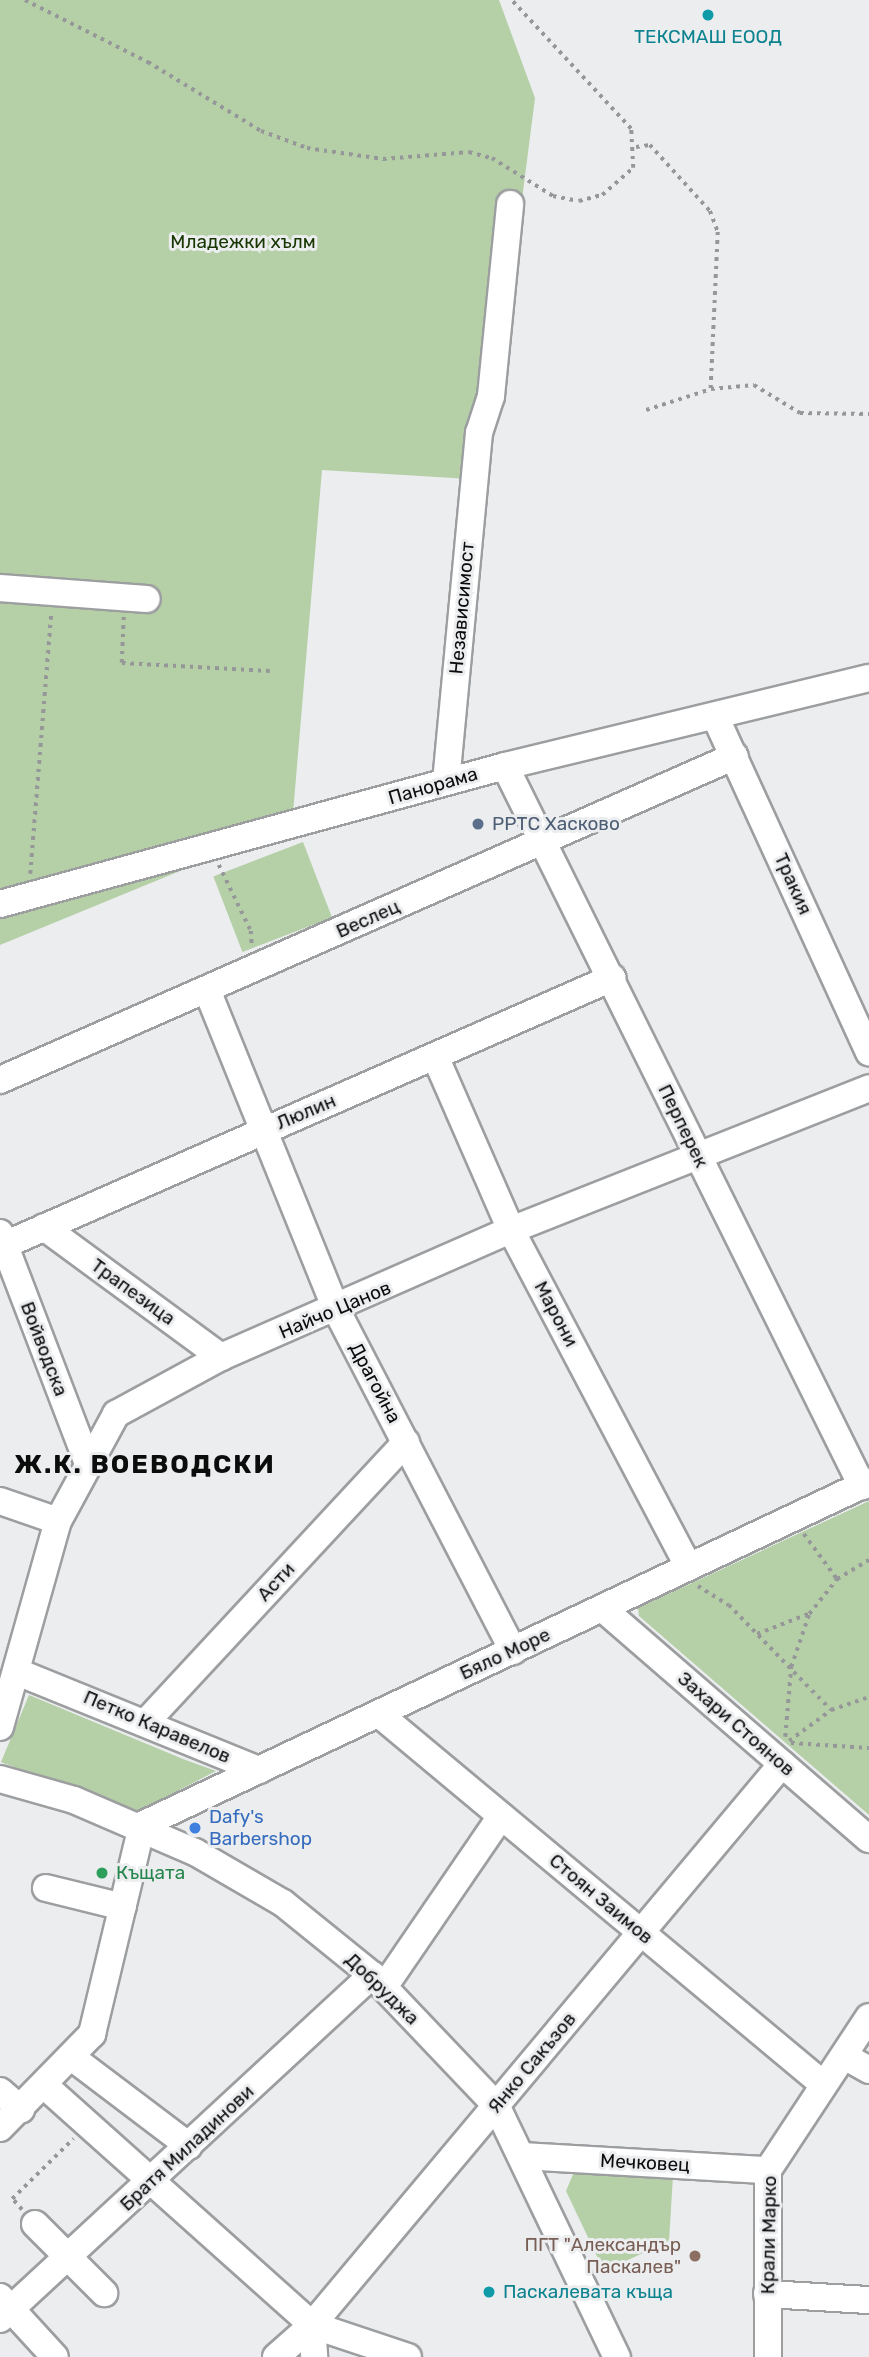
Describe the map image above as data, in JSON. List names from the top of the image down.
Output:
{
  "streets": {
    "street": [
      "Независимост",
      "Панорама",
      "Тракия",
      "Веслец",
      "Люлин",
      "Перперек",
      "Трапезица",
      "Найчо Цанов",
      "Марони",
      "Войводска",
      "Драгойна",
      "Асти",
      "Бяло Море",
      "Захари Стоянов",
      "Петко Каравелов",
      "Стоян Заимов",
      "Добруджа",
      "Янко Сакъзов",
      "Братя Миладинови",
      "Мечковец",
      "Крали Марко"
    ]
  },
  "crossings": [
    ["Независимост", "Панорама"],
    ["Панорама", "Тракия"],
    ["Панорама", "Перперек"],
    ["Тракия", "Веслец"],
    ["Веслец", "Перперек"],
    ["Веслец", "Драгойна"],
    ["Люлин", "Перперек"],
    ["Люлин", "Трапезица"],
    ["Люлин", "Марони"],
    ["Люлин", "Войводска"],
    ["Люлин", "Драгойна"],
    ["Перперек", "Найчо Цанов"],
    ["Перперек", "Бяло Море"],
    ["Трапезица", "Найчо Цанов"],
    ["Найчо Цанов", "Марони"],
    ["Найчо Цанов", "Войводска"],
    ["Найчо Цанов", "Драгойна"],
    ["Найчо Цанов", "Петко Каравелов"],
    ["Марони", "Бяло Море"],
    ["Драгойна", "Асти"],
    ["Драгойна", "Бяло Море"],
    ["Асти", "Петко Каравелов"],
    ["Бяло Море", "Захари Стоянов"],
    ["Бяло Море", "Петко Каравелов"],
    ["Бяло Море", "Стоян Заимов"],
    ["Бяло Море", "Добруджа"],
    ["Захари Стоянов", "Янко Сакъзов"],
    ["Стоян Заимов", "Янко Сакъзов"],
    ["Стоян Заимов", "Братя Миладинови"],
    ["Стоян Заимов", "Крали Марко"],
    ["Добруджа", "Янко Сакъзов"],
    ["Добруджа", "Братя Миладинови"],
    ["Добруджа", "Мечковец"],
    ["Мечковец", "Крали Марко"]
  ],
  "districts": ["Ж.К. ВОЕВОДСКИ"],
  "parks": ["Младежки хълм"],
  "places": [
    "ТЕКСМАШ ЕООД",
    "РРТС Хасково",
    "Dafy's Barbershop",
    "Къщата",
    "ПГТ \"Александър Паскалев\"",
    "Паскалевата къща"
  ]
}
